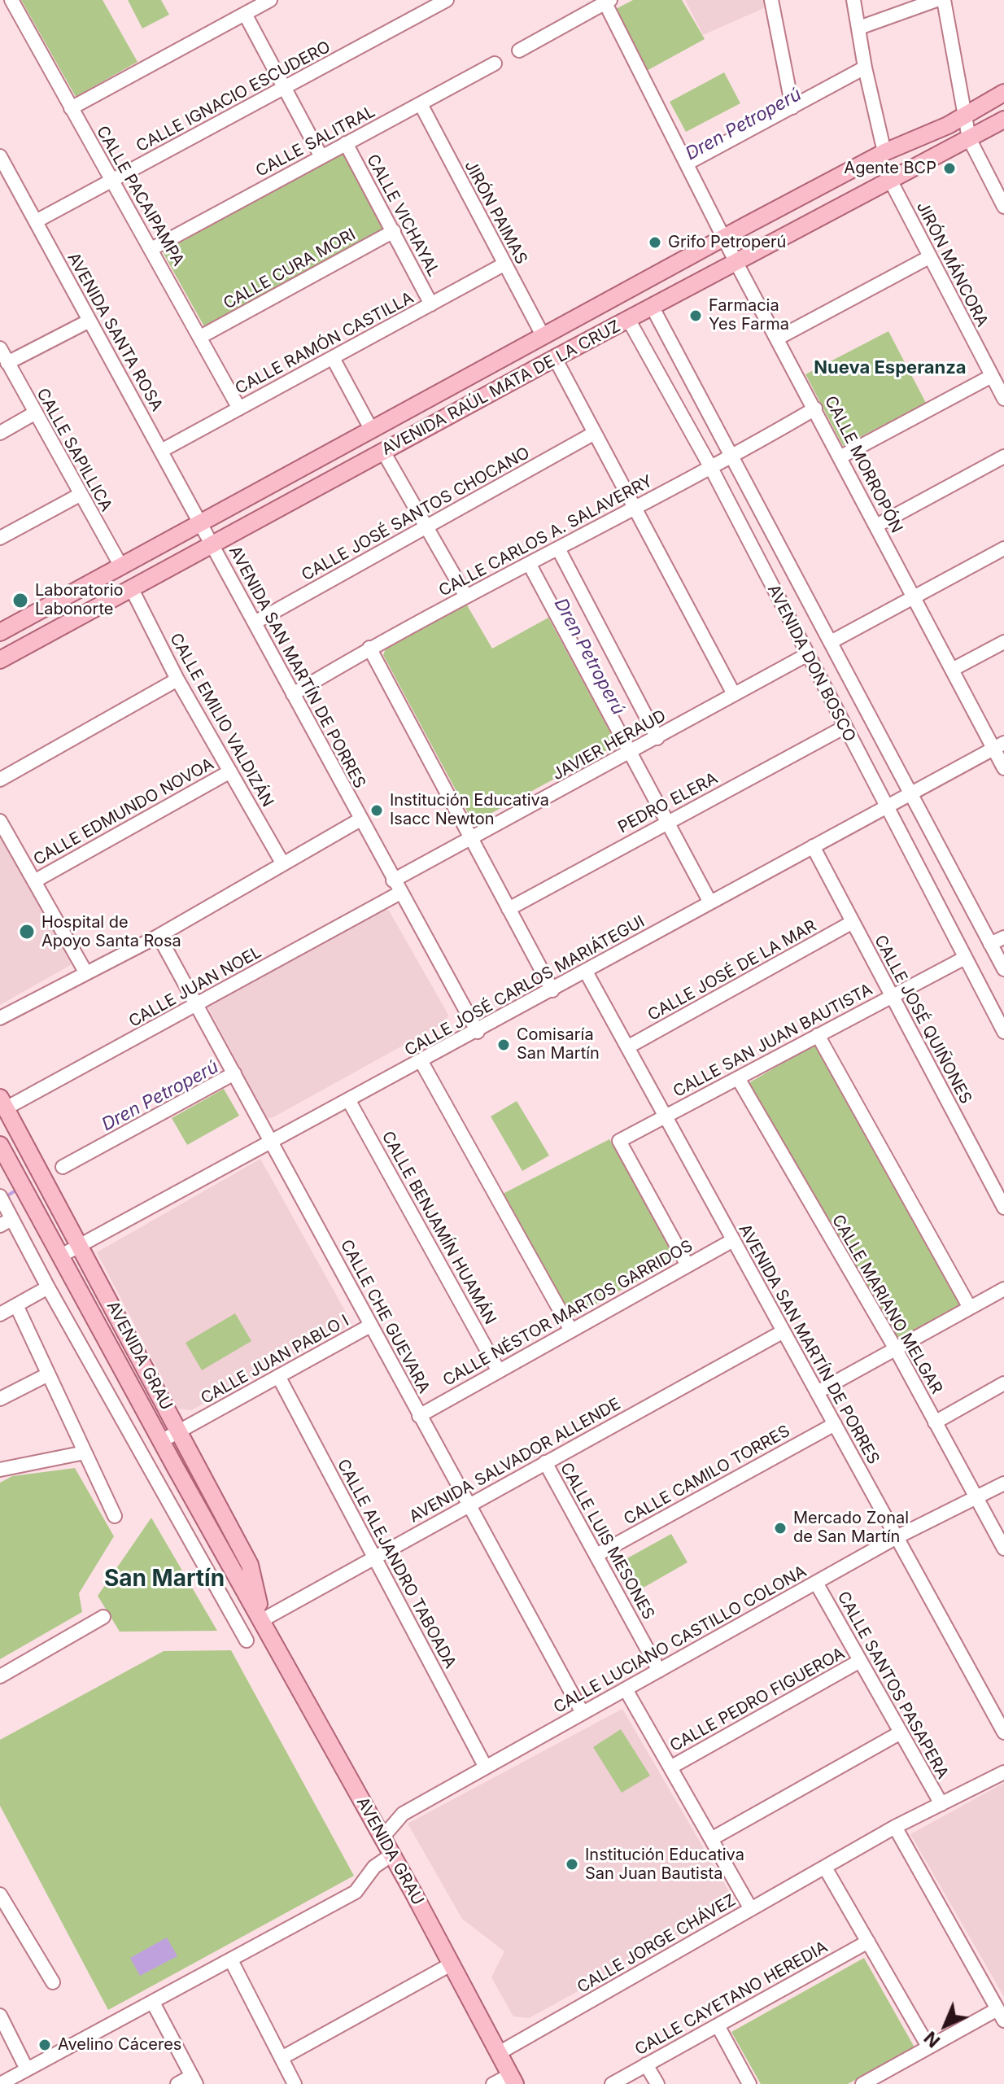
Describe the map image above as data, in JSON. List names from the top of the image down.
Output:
{
  "streets": {
    "main road": ["AVENIDA RAÚL MATA DE LA CRUZ", "AVENIDA DON BOSCO", "AVENIDA GRAU"],
    "street": [
      "CALLE IGNACIO ESCUDERO",
      "CALLE SALITRAL",
      "CALLE PACAIPAMPA",
      "JIRÓN PAIMAS",
      "CALLE VICHAYAL",
      "JIRÓN MÁNCORA",
      "CALLE CURA MORI",
      "AVENIDA SANTA ROSA",
      "CALLE RAMÓN CASTILLA",
      "CALLE SAPILLICA",
      "CALLE MORROPÓN",
      "CALLE JOSÉ SANTOS CHOCANO",
      "CALLE CARLOS A. SALAVERRY",
      "AVENIDA SAN MARTÍN DE PORRES",
      "CALLE EMILIO VALDIZÁN",
      "JAVIER HERAUD",
      "PEDRO ELERA",
      "CALLE EDMUNDO NOVOA",
      "CALLE JOSÉ DE LA MAR",
      "CALLE JOSÉ CARLOS MARIÁTEGUI",
      "CALLE JUAN NOEL",
      "CALLE JOSÉ QUIÑONES",
      "CALLE SAN JUAN BAUTISTA",
      "CALLE BENJAMÍN HUAMÁN",
      "CALLE MARIANO MELGAR",
      "CALLE NÉSTOR MARTOS GARRIDOS",
      "CALLE CHE GUEVARA",
      "CALLE JUAN PABLO I",
      "AVENIDA SALVADOR ALLENDE",
      "CALLE CAMILO TORRES",
      "CALLE LUIS MESONES",
      "CALLE ALEJANDRO TABOADA",
      "CALLE LUCIANO CASTILLO COLONA",
      "CALLE SANTOS PASAPERA",
      "CALLE PEDRO FIGUEROA",
      "CALLE JORGE CHÁVEZ",
      "CALLE CAYETANO HEREDIA"
    ]
  },
  "crossings": [
    ["CALLE IGNACIO ESCUDERO", "CALLE PACAIPAMPA"],
    ["CALLE IGNACIO ESCUDERO", "AVENIDA SANTA ROSA"],
    ["CALLE SALITRAL", "CALLE PACAIPAMPA"],
    ["CALLE SALITRAL", "JIRÓN PAIMAS"],
    ["CALLE SALITRAL", "CALLE VICHAYAL"],
    ["CALLE PACAIPAMPA", "CALLE CURA MORI"],
    ["CALLE PACAIPAMPA", "CALLE RAMÓN CASTILLA"],
    ["JIRÓN PAIMAS", "CALLE RAMÓN CASTILLA"],
    ["JIRÓN PAIMAS", "AVENIDA RAÚL MATA DE LA CRUZ"],
    ["CALLE VICHAYAL", "CALLE CURA MORI"],
    ["CALLE VICHAYAL", "CALLE RAMÓN CASTILLA"],
    ["JIRÓN MÁNCORA", "AVENIDA RAÚL MATA DE LA CRUZ"],
    ["AVENIDA SANTA ROSA", "CALLE RAMÓN CASTILLA"],
    ["AVENIDA SANTA ROSA", "AVENIDA RAÚL MATA DE LA CRUZ"],
    ["AVENIDA SANTA ROSA", "AVENIDA SAN MARTÍN DE PORRES"],
    ["AVENIDA RAÚL MATA DE LA CRUZ", "CALLE SAPILLICA"],
    ["AVENIDA RAÚL MATA DE LA CRUZ", "CALLE MORROPÓN"],
    ["AVENIDA RAÚL MATA DE LA CRUZ", "AVENIDA DON BOSCO"],
    ["AVENIDA RAÚL MATA DE LA CRUZ", "AVENIDA SAN MARTÍN DE PORRES"],
    ["AVENIDA RAÚL MATA DE LA CRUZ", "CALLE EMILIO VALDIZÁN"],
    ["CALLE MORROPÓN", "CALLE CARLOS A. SALAVERRY"],
    ["CALLE MORROPÓN", "CALLE JOSÉ CARLOS MARIÁTEGUI"],
    ["CALLE JOSÉ SANTOS CHOCANO", "AVENIDA SAN MARTÍN DE PORRES"],
    ["CALLE CARLOS A. SALAVERRY", "AVENIDA DON BOSCO"],
    ["CALLE CARLOS A. SALAVERRY", "AVENIDA SAN MARTÍN DE PORRES"],
    ["AVENIDA DON BOSCO", "JAVIER HERAUD"],
    ["AVENIDA DON BOSCO", "PEDRO ELERA"],
    ["AVENIDA DON BOSCO", "CALLE JOSÉ CARLOS MARIÁTEGUI"],
    ["AVENIDA DON BOSCO", "CALLE SAN JUAN BAUTISTA"],
    ["AVENIDA SAN MARTÍN DE PORRES", "JAVIER HERAUD"],
    ["AVENIDA SAN MARTÍN DE PORRES", "CALLE JOSÉ DE LA MAR"],
    ["AVENIDA SAN MARTÍN DE PORRES", "CALLE JOSÉ CARLOS MARIÁTEGUI"],
    ["AVENIDA SAN MARTÍN DE PORRES", "CALLE JUAN NOEL"],
    ["AVENIDA SAN MARTÍN DE PORRES", "CALLE SAN JUAN BAUTISTA"],
    ["AVENIDA SAN MARTÍN DE PORRES", "CALLE NÉSTOR MARTOS GARRIDOS"],
    ["AVENIDA SAN MARTÍN DE PORRES", "AVENIDA SALVADOR ALLENDE"],
    ["AVENIDA SAN MARTÍN DE PORRES", "CALLE CAMILO TORRES"],
    ["AVENIDA SAN MARTÍN DE PORRES", "CALLE LUCIANO CASTILLO COLONA"],
    ["CALLE EMILIO VALDIZÁN", "CALLE EDMUNDO NOVOA"],
    ["CALLE JOSÉ DE LA MAR", "CALLE JOSÉ QUIÑONES"],
    ["CALLE JOSÉ CARLOS MARIÁTEGUI", "CALLE JOSÉ QUIÑONES"],
    ["CALLE JOSÉ CARLOS MARIÁTEGUI", "CALLE BENJAMÍN HUAMÁN"],
    ["CALLE JOSÉ CARLOS MARIÁTEGUI", "CALLE CHE GUEVARA"],
    ["CALLE JOSÉ CARLOS MARIÁTEGUI", "AVENIDA GRAU"],
    ["CALLE JUAN NOEL", "CALLE CHE GUEVARA"],
    ["CALLE JUAN NOEL", "AVENIDA GRAU"],
    ["CALLE JOSÉ QUIÑONES", "CALLE SAN JUAN BAUTISTA"],
    ["CALLE SAN JUAN BAUTISTA", "CALLE MARIANO MELGAR"],
    ["CALLE SAN JUAN BAUTISTA", "CALLE NÉSTOR MARTOS GARRIDOS"],
    ["CALLE BENJAMÍN HUAMÁN", "CALLE NÉSTOR MARTOS GARRIDOS"],
    ["CALLE MARIANO MELGAR", "CALLE LUCIANO CASTILLO COLONA"],
    ["CALLE NÉSTOR MARTOS GARRIDOS", "CALLE CHE GUEVARA"],
    ["CALLE CHE GUEVARA", "CALLE JUAN PABLO I"],
    ["CALLE CHE GUEVARA", "AVENIDA SALVADOR ALLENDE"],
    ["CALLE CHE GUEVARA", "CALLE LUCIANO CASTILLO COLONA"],
    ["AVENIDA GRAU", "CALLE JUAN PABLO I"],
    ["AVENIDA GRAU", "AVENIDA SALVADOR ALLENDE"],
    ["AVENIDA GRAU", "CALLE LUCIANO CASTILLO COLONA"],
    ["AVENIDA GRAU", "CALLE JORGE CHÁVEZ"],
    ["CALLE JUAN PABLO I", "CALLE ALEJANDRO TABOADA"],
    ["AVENIDA SALVADOR ALLENDE", "CALLE LUIS MESONES"],
    ["AVENIDA SALVADOR ALLENDE", "CALLE ALEJANDRO TABOADA"],
    ["CALLE CAMILO TORRES", "CALLE LUIS MESONES"],
    ["CALLE LUIS MESONES", "CALLE LUCIANO CASTILLO COLONA"],
    ["CALLE ALEJANDRO TABOADA", "CALLE LUCIANO CASTILLO COLONA"],
    ["CALLE LUCIANO CASTILLO COLONA", "CALLE SANTOS PASAPERA"],
    ["CALLE SANTOS PASAPERA", "CALLE PEDRO FIGUEROA"],
    ["CALLE SANTOS PASAPERA", "CALLE JORGE CHÁVEZ"]
  ],
  "districts": ["Nueva Esperanza", "San Martín"],
  "water": ["Dren Petroperú"],
  "places": [
    "Agente BCP",
    "Grifo Petroperú",
    "Farmacia Yes Farma",
    "Laboratorio Labonorte",
    "Institución Educativa Isacc Newton",
    "Hospital de Apoyo Santa Rosa",
    "Comisaría San Martín",
    "Mercado Zonal de San Martín",
    "Institución Educativa San Juan Bautista",
    "Avelino Cáceres"
  ],
  "north": "bottom left"
}
